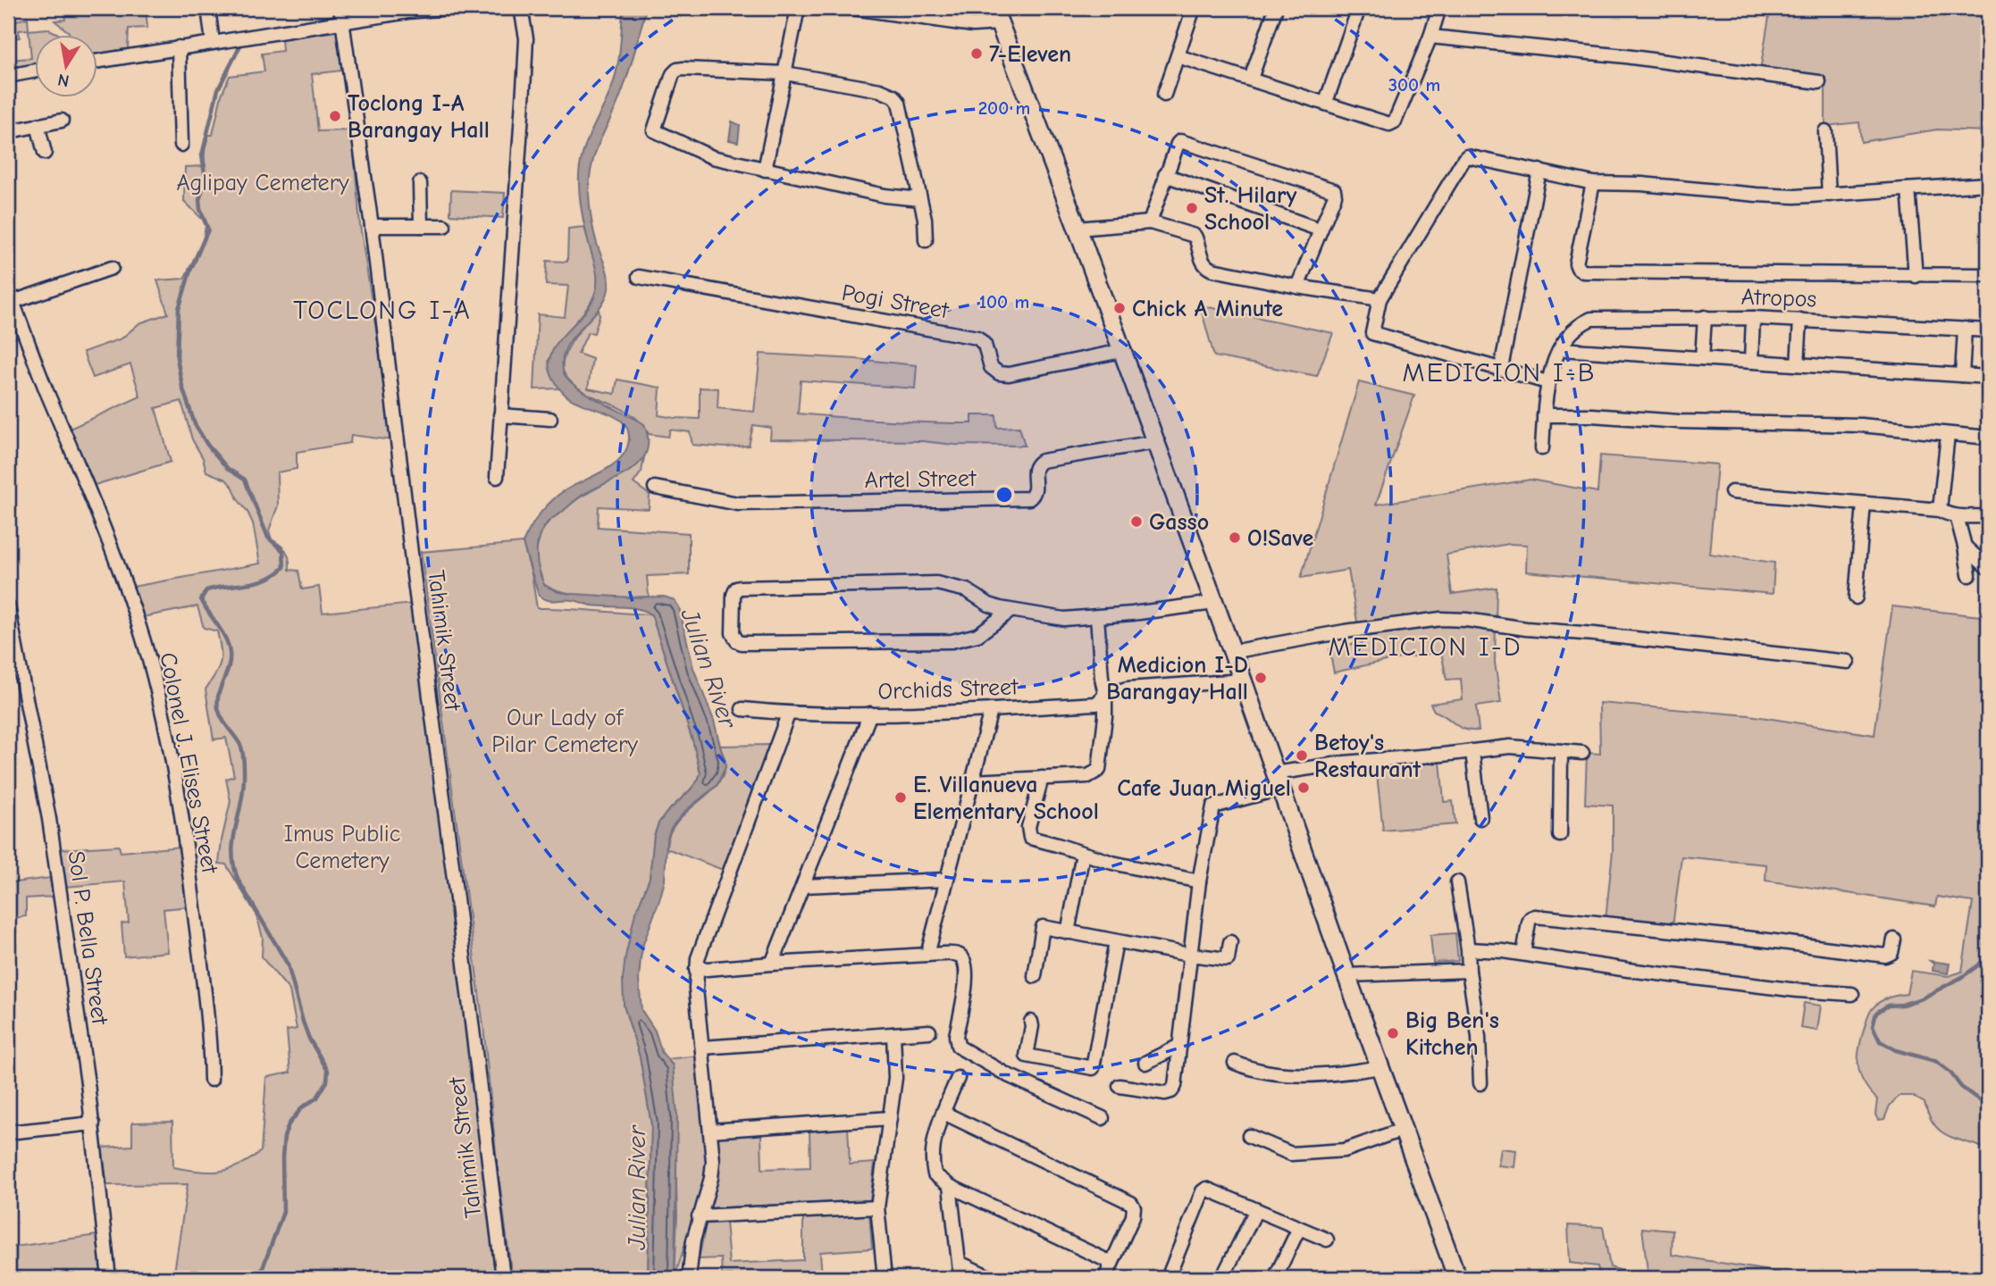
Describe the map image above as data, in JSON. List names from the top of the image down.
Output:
{
  "streets": {
    "street": [
      "Atropos",
      "Pogi Street",
      "Artel Street",
      "Tahimik Street",
      "Orchids Street",
      "Colonel J. Elises Street",
      "Sol P. Bella Street"
    ]
  },
  "districts": ["TOCLONG I-A", "MEDICION I-B", "MEDICION I-D"],
  "water": ["Julian River"],
  "parks": ["Aglipay Cemetery", "Our Lady of Pilar Cemetery", "Imus Public Cemetery"],
  "places": [
    "7-Eleven",
    "Toclong I-A Barangay Hall",
    "St. Hilary School",
    "Chick A Minute",
    "Gasso",
    "O!Save",
    "Medicion I-D Barangay Hall",
    "Betoy's Restaurant",
    "Cafe Juan Miguel",
    "E. Villanueva Elementary School",
    "Big Ben's Kitchen"
  ],
  "north": "bottom",
  "rings": ["300 m", "200 m", "100 m"]
}
